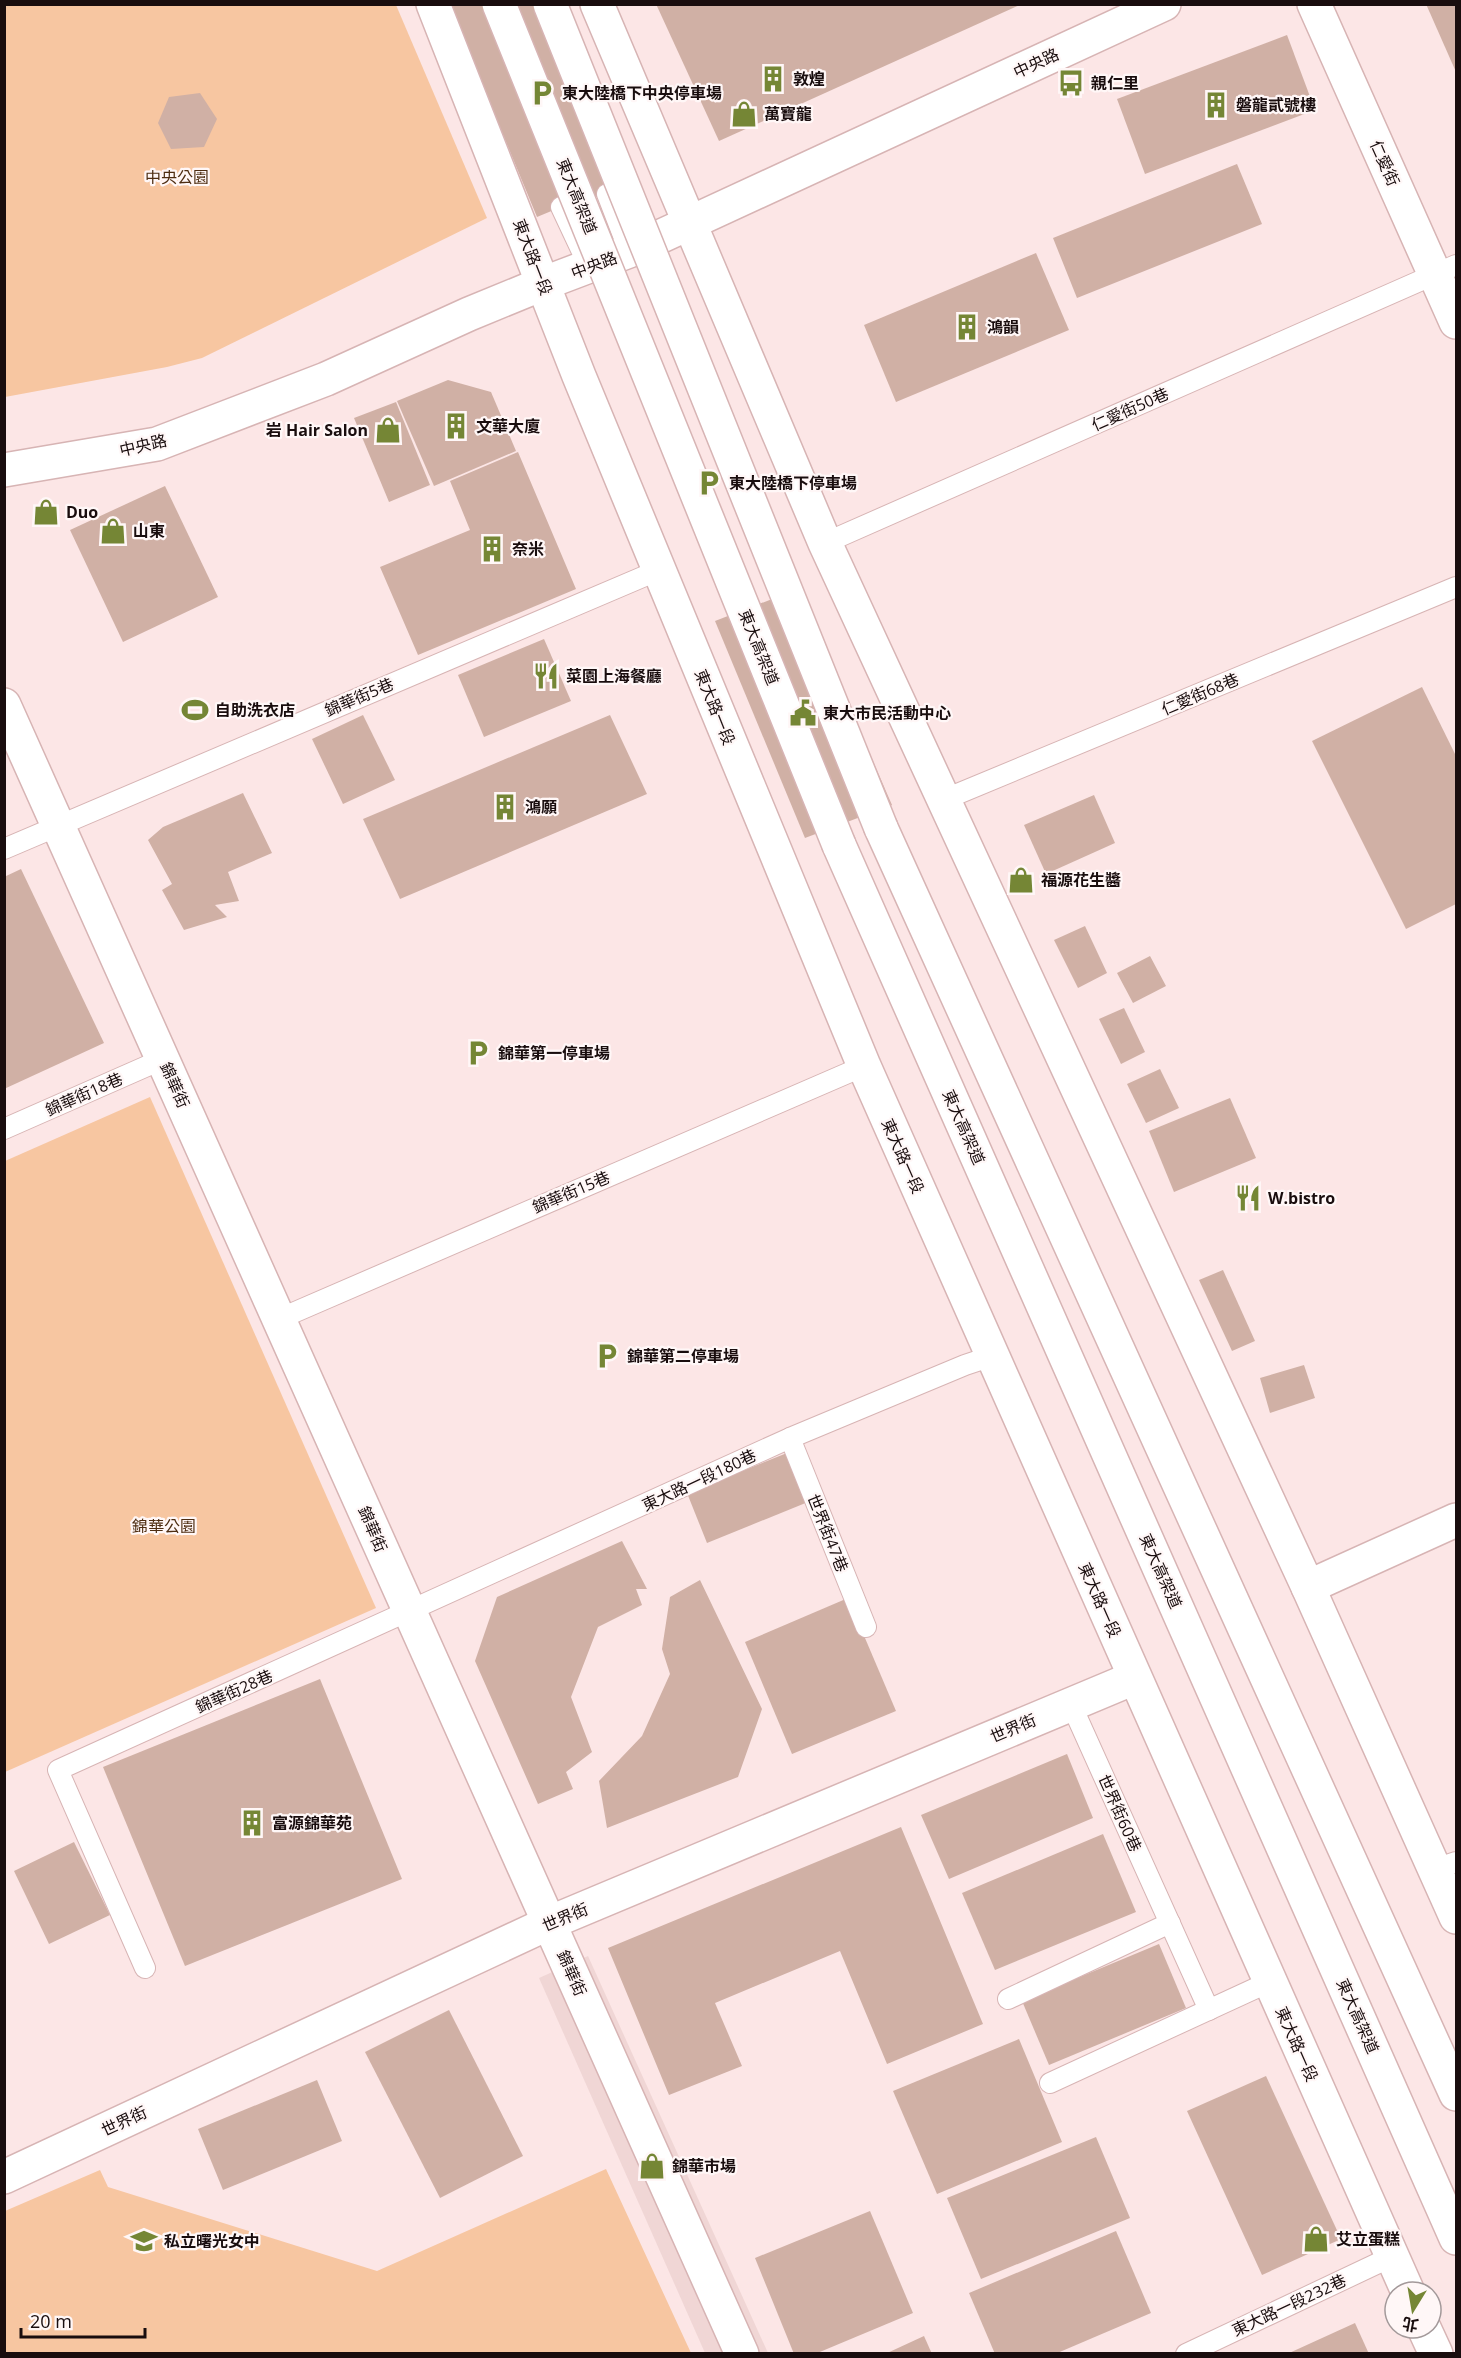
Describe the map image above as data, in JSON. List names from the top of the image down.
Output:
{
  "streets": {
    "street": [
      "中央路",
      "仁愛街",
      "東大高架道",
      "東大路一段",
      "錦華街",
      "世界街"
    ],
    "lane": [
      "仁愛街50巷",
      "仁愛街68巷",
      "錦華街5巷",
      "錦華街18巷",
      "錦華街15巷",
      "東大路一段180巷",
      "世界街47巷",
      "錦華街28巷",
      "世界街60巷",
      "東大路一段232巷"
    ]
  },
  "crossings": [
    ["中央路", "東大路一段"],
    ["仁愛街", "仁愛街50巷"],
    ["東大路一段", "錦華街5巷"],
    ["東大路一段", "錦華街15巷"],
    ["東大路一段", "東大路一段180巷"],
    ["東大路一段", "世界街"],
    ["東大路一段", "東大路一段232巷"],
    ["錦華街5巷", "錦華街"],
    ["錦華街", "錦華街18巷"],
    ["錦華街", "錦華街15巷"],
    ["錦華街", "東大路一段180巷"],
    ["錦華街", "錦華街28巷"],
    ["錦華街", "世界街"],
    ["東大路一段180巷", "世界街47巷"],
    ["東大路一段180巷", "錦華街28巷"],
    ["世界街", "世界街60巷"]
  ],
  "parks": ["中央公園", "錦華公園"],
  "places": {
    "building": [
      "敦煌",
      "磐龍貳號樓",
      "鴻韻",
      "文華大廈",
      "奈米",
      "鴻願",
      "富源錦華苑"
    ],
    "bus stop": ["親仁里"],
    "parking": [
      "東大陸橋下中央停車場",
      "東大陸橋下停車場",
      "錦華第一停車場",
      "錦華第二停車場"
    ],
    "shop": [
      "萬寶龍",
      "岩 Hair Salon",
      "Duo",
      "山東",
      "福源花生醬",
      "錦華市場",
      "艾立蛋糕"
    ],
    "restaurant": ["菜園上海餐廳", "W.bistro"],
    "sports": ["自助洗衣店"],
    "public building": ["東大市民活動中心"],
    "school or university": ["私立曙光女中"]
  },
  "scale_bar": "20 m",
  "north": "bottom"
}
